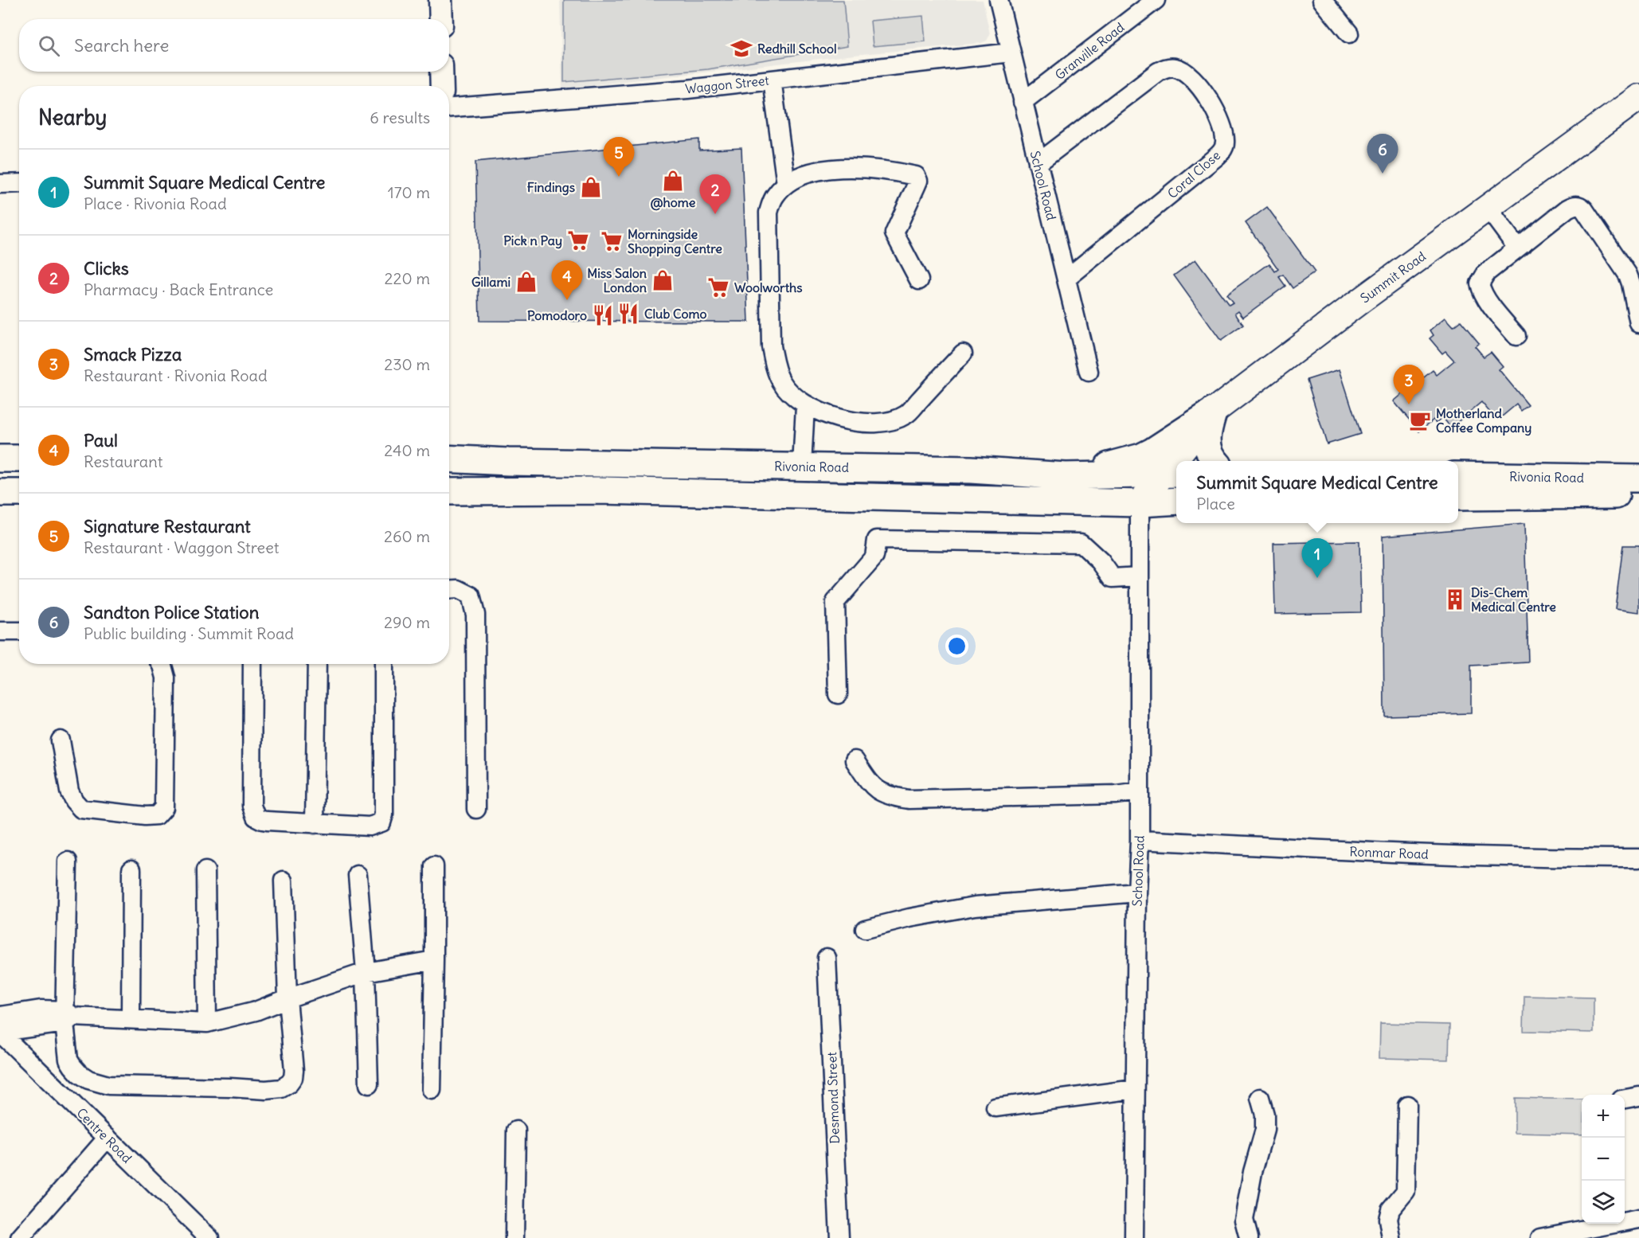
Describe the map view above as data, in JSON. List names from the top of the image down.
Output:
{
  "streets": {
    "main road": ["Summit Road", "Rivonia Road"],
    "street": [
      "Granville Road",
      "Waggon Street",
      "Coral Close",
      "School Road",
      "Ronmar Road",
      "Desmond Street",
      "Centre Road"
    ]
  },
  "crossings": [
    ["Granville Road", "School Road"],
    ["Waggon Street", "School Road"],
    ["Coral Close", "School Road"],
    ["School Road", "Summit Road"],
    ["School Road", "Ronmar Road"],
    ["Summit Road", "Rivonia Road"]
  ],
  "places": {
    "school or university": ["Redhill School"],
    "shop": [
      "@home",
      "Findings",
      "Miss Salon London",
      "Gillami"
    ],
    "supermarket": ["Pick n Pay", "Morningside Shopping Centre", "Woolworths"],
    "restaurant": ["Club Como", "Pomodoro"],
    "cafe": ["Motherland Coffee Company"],
    "building": ["Dis-Chem Medical Centre"]
  },
  "page": {
    "search": "Search here",
    "heading": ["Nearby", "6 results"],
    "pins": [
      "6",
      "5",
      "2",
      "4",
      "3",
      "1"
    ],
    "list": [
      {
        "mark": "1",
        "name": "Summit Square Medical Centre",
        "note": "Place · Rivonia Road",
        "value": "170 m"
      },
      {
        "mark": "2",
        "name": "Clicks",
        "note": "Pharmacy · Back Entrance",
        "value": "220 m"
      },
      {
        "mark": "3",
        "name": "Smack Pizza",
        "note": "Restaurant · Rivonia Road",
        "value": "230 m"
      },
      {
        "mark": "4",
        "name": "Paul",
        "note": "Restaurant",
        "value": "240 m"
      },
      {
        "mark": "5",
        "name": "Signature Restaurant",
        "note": "Restaurant · Waggon Street",
        "value": "260 m"
      },
      {
        "mark": "6",
        "name": "Sandton Police Station",
        "note": "Public building · Summit Road",
        "value": "290 m"
      }
    ],
    "popup": ["Summit Square Medical Centre", "Place"],
    "map_buttons": ["+", "−"]
  }
}
